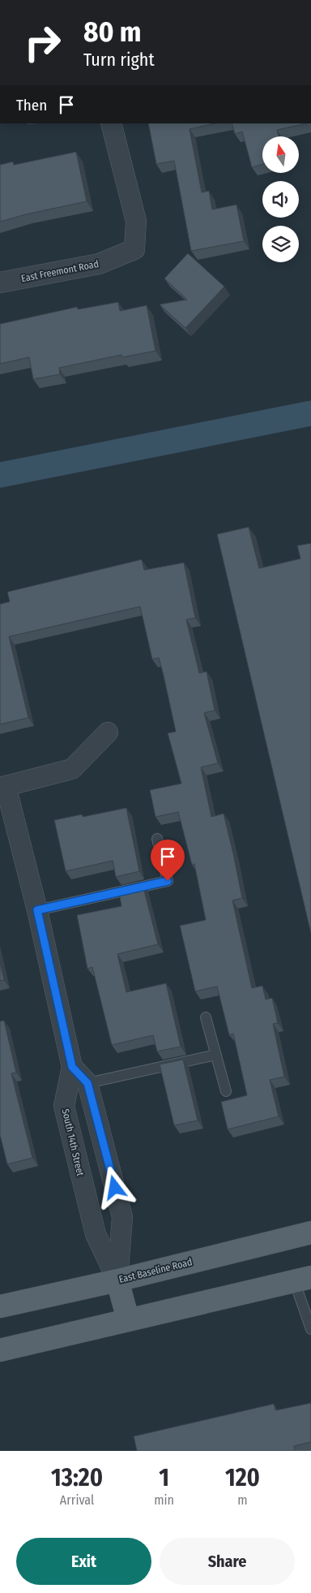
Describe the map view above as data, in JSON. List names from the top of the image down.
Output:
{
  "streets": {
    "main road": ["East Baseline Road"],
    "street": ["East Freemont Road", "South 14th Street"]
  },
  "crossings": [
    ["South 14th Street", "East Baseline Road"]
  ],
  "north": "top",
  "page": {
    "turn": ["80 m", "Turn right"],
    "then": "Then",
    "eta": [
      "13:20",
      "Arrival",
      "1",
      "min",
      "120",
      "m"
    ],
    "buttons": ["Exit", "Share"]
  }
}
